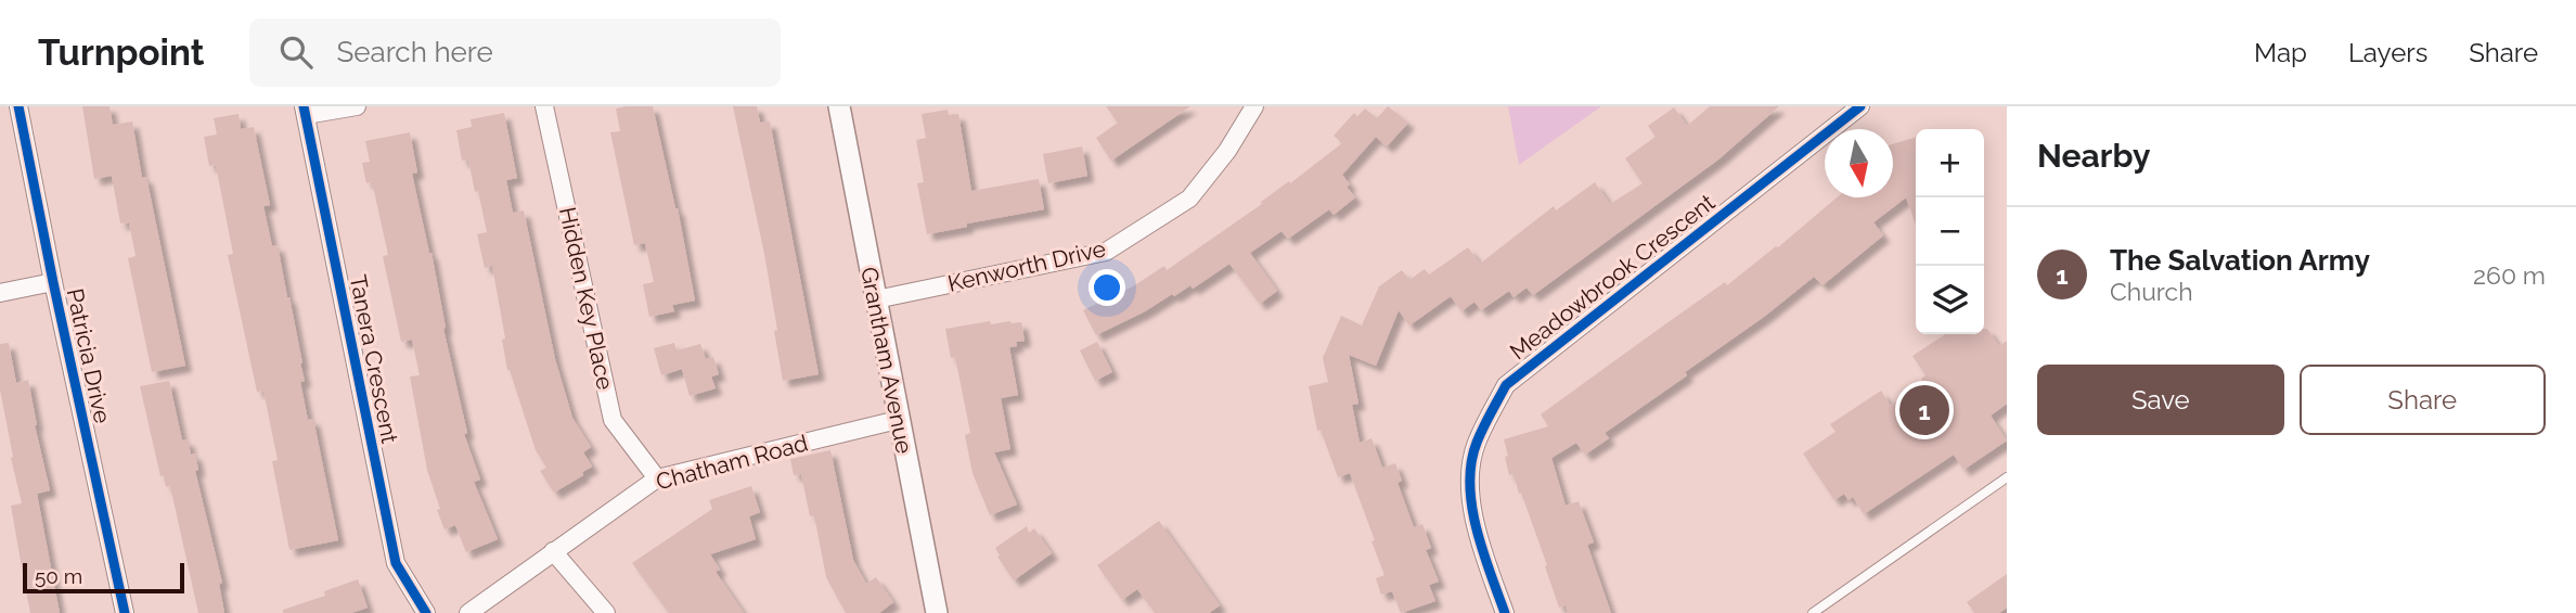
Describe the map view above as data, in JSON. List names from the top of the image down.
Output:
{
  "streets": {
    "street": [
      "Kenworth Drive",
      "Meadowbrook Crescent",
      "Hidden Key Place",
      "Patricia Drive",
      "Tanera Crescent",
      "Grantham Avenue",
      "Chatham Road"
    ]
  },
  "crossings": [
    ["Kenworth Drive", "Grantham Avenue"],
    ["Hidden Key Place", "Chatham Road"],
    ["Grantham Avenue", "Chatham Road"]
  ],
  "scale_bar": "50 m",
  "north": "bottom",
  "page": {
    "header": "Turnpoint",
    "search": "Search here",
    "nav": ["Map", "Layers", "Share"],
    "heading": "Nearby",
    "map_buttons": ["+", "−"],
    "list": [
      {
        "mark": "1",
        "name": "The Salvation Army",
        "note": "Church",
        "value": "260 m"
      }
    ],
    "buttons": ["Save", "Share"],
    "pins": "1",
    "scale": "50 m"
  }
}
